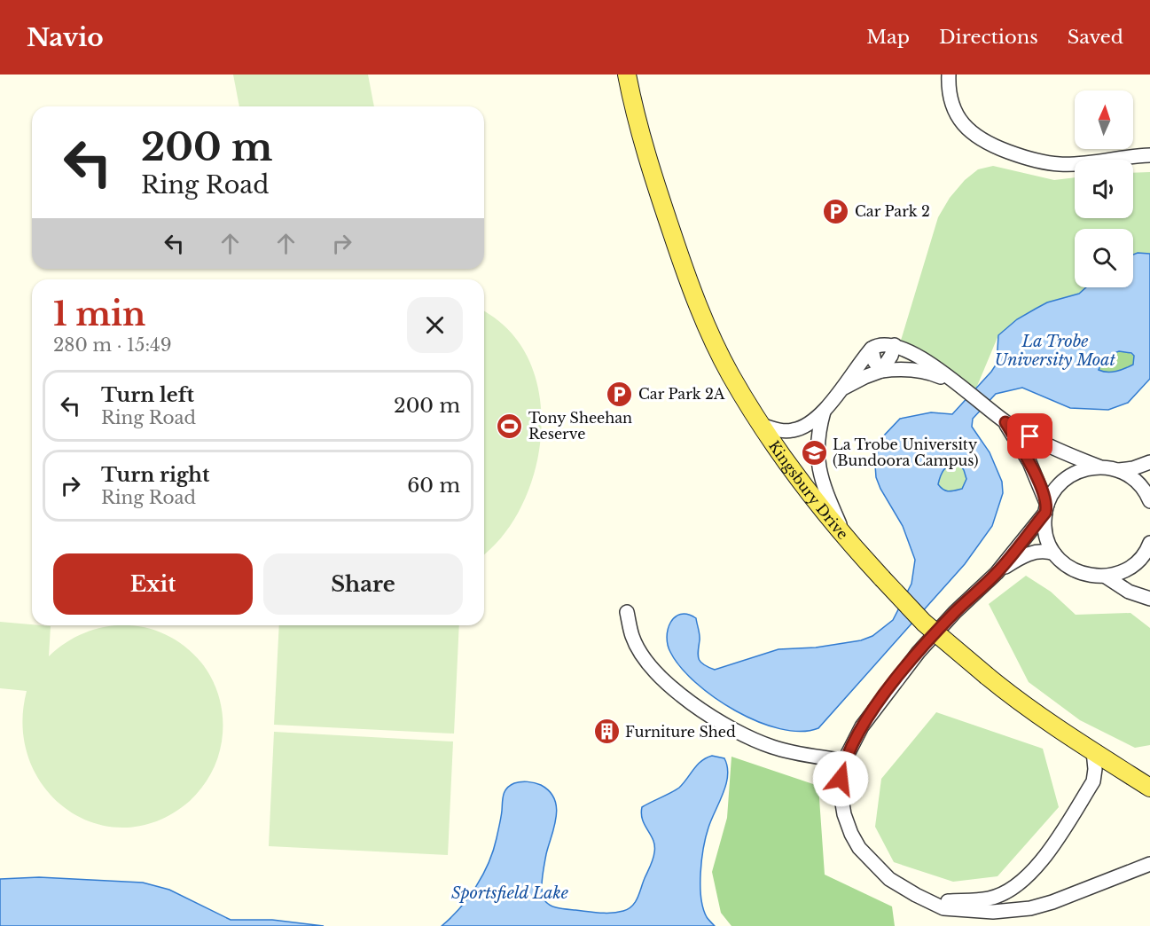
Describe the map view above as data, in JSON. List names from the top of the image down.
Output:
{
  "streets": {
    "main road": ["Kingsbury Drive"]
  },
  "water": ["La Trobe University Moat", "Sportsfield Lake"],
  "places": {
    "parking": ["Car Park 2", "Car Park 2A"],
    "sports": ["Tony Sheehan Reserve"],
    "school or university": ["La Trobe University (Bundoora Campus)"],
    "building": ["Furniture Shed"]
  },
  "north": "top",
  "page": {
    "header": "Navio",
    "nav": ["Map", "Directions", "Saved"],
    "turn": ["200 m", "Ring Road"],
    "heading": ["1 min", "280 m · 15:49"],
    "list": [
      {
        "name": "Turn left",
        "note": "Ring Road",
        "value": "200 m"
      },
      {
        "name": "Turn right",
        "note": "Ring Road",
        "value": "60 m"
      }
    ],
    "buttons": ["Exit", "Share"]
  }
}
